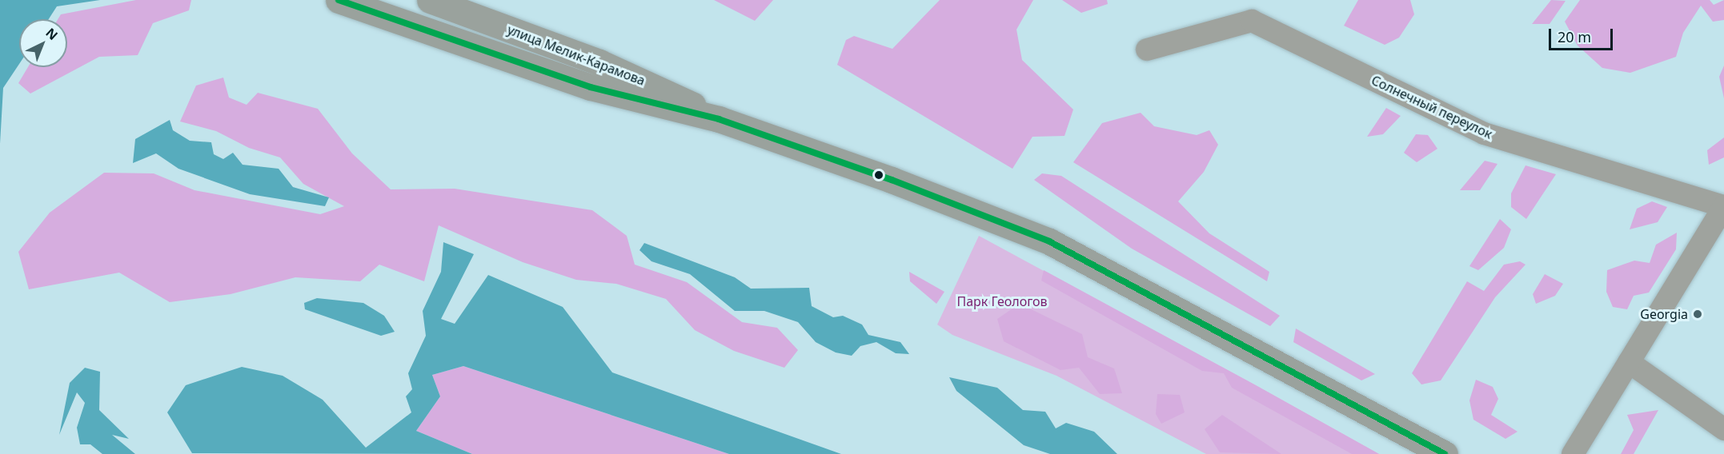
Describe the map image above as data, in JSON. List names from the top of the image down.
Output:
{
  "streets": {
    "main road": ["улица Мелик-Карамова"],
    "street": ["Солнечный переулок"]
  },
  "parks": ["Парк Геологов"],
  "places": ["Georgia"],
  "scale_bar": "20 m",
  "north": "top right"
}
